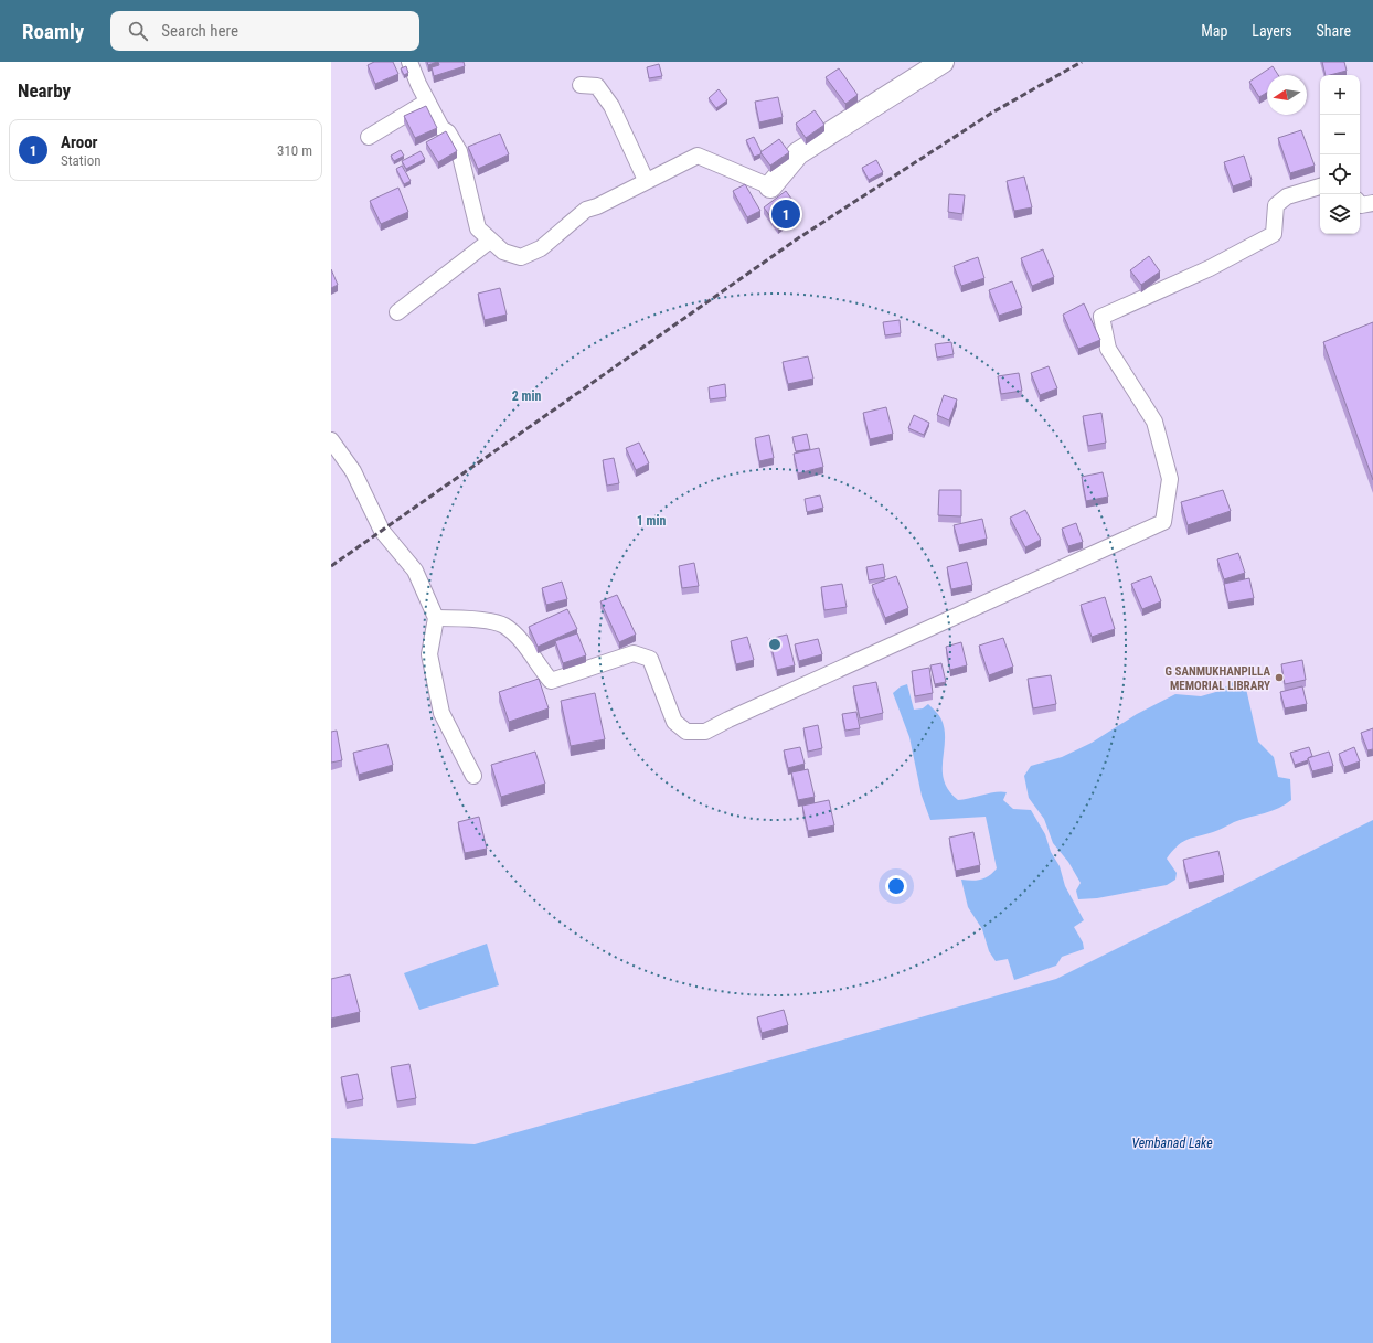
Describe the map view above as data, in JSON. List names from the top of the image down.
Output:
{
  "water": ["Vembanad Lake"],
  "places": ["G SANMUKHANPILLA MEMORIAL LIBRARY"],
  "north": "left",
  "page": {
    "header": "Roamly",
    "search": "Search here",
    "nav": ["Map", "Layers", "Share"],
    "heading": "Nearby",
    "map_buttons": ["+", "−"],
    "list": [
      {
        "mark": "1",
        "name": "Aroor",
        "note": "Station",
        "value": "310 m"
      }
    ],
    "pins": "1"
  },
  "rings": ["2 min", "1 min"]
}
